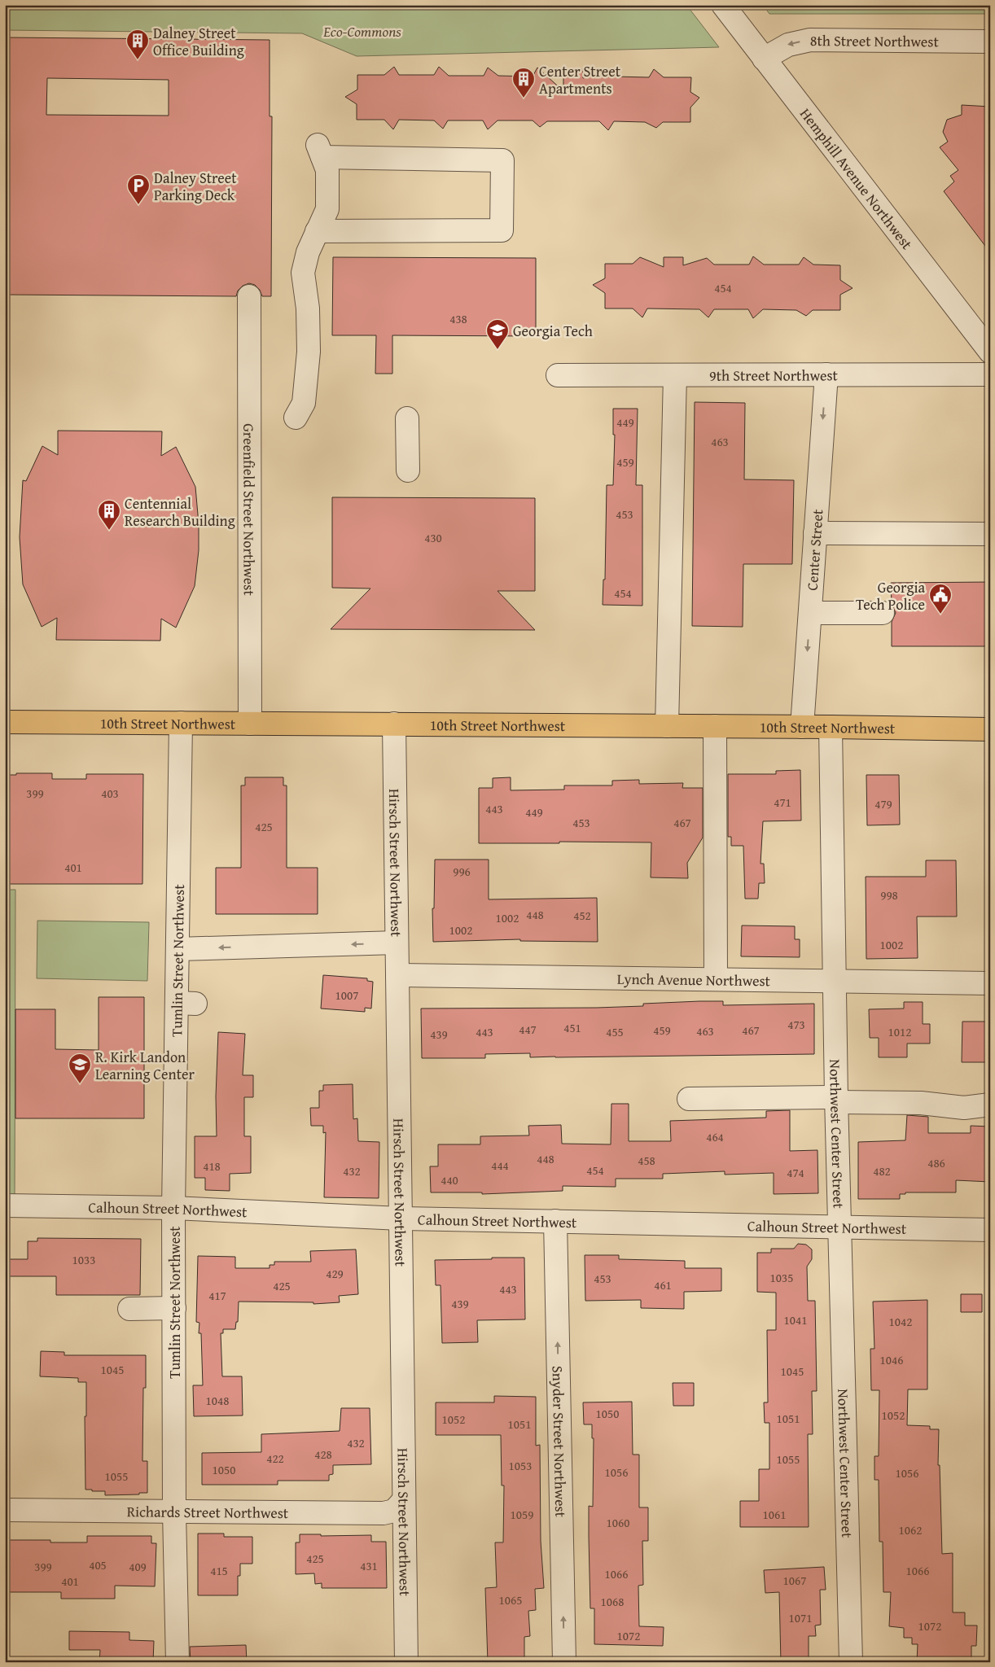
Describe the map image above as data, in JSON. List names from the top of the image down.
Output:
{
  "streets": {
    "main road": ["10th Street Northwest"],
    "street": [
      "8th Street Northwest",
      "Hemphill Avenue Northwest",
      "9th Street Northwest",
      "Greenfield Street Northwest",
      "Center Street",
      "Hirsch Street Northwest",
      "Tumlin Street Northwest",
      "Lynch Avenue Northwest",
      "Northwest Center Street",
      "Calhoun Street Northwest",
      "Snyder Street Northwest",
      "Richards Street Northwest"
    ]
  },
  "crossings": [
    ["8th Street Northwest", "Hemphill Avenue Northwest"],
    ["9th Street Northwest", "Center Street"],
    ["Greenfield Street Northwest", "10th Street Northwest"],
    ["Center Street", "10th Street Northwest"],
    ["10th Street Northwest", "Hirsch Street Northwest"],
    ["10th Street Northwest", "Tumlin Street Northwest"],
    ["10th Street Northwest", "Northwest Center Street"],
    ["Hirsch Street Northwest", "Lynch Avenue Northwest"],
    ["Hirsch Street Northwest", "Calhoun Street Northwest"],
    ["Hirsch Street Northwest", "Richards Street Northwest"],
    ["Tumlin Street Northwest", "Calhoun Street Northwest"],
    ["Tumlin Street Northwest", "Richards Street Northwest"],
    ["Lynch Avenue Northwest", "Northwest Center Street"],
    ["Northwest Center Street", "Calhoun Street Northwest"],
    ["Calhoun Street Northwest", "Snyder Street Northwest"]
  ],
  "one_way": ["8th Street Northwest", "Snyder Street Northwest"],
  "parks": ["Eco-Commons"],
  "places": {
    "building": ["Dalney Street Office Building", "Center Street Apartments", "Centennial Research Building"],
    "parking": ["Dalney Street Parking Deck"],
    "school or university": ["Georgia Tech", "R. Kirk Landon Learning Center"],
    "public building": ["Georgia Tech Police"]
  },
  "house_numbers": [
    "454",
    "438",
    "449",
    "463",
    "459",
    "453",
    "430",
    "454",
    "399",
    "403",
    "471",
    "479",
    "443",
    "449",
    "453",
    "467",
    "425",
    "401",
    "996",
    "998",
    "448",
    "452",
    "1002",
    "1002",
    "1002",
    "1007",
    "473",
    "451",
    "447",
    "459",
    "467",
    "463",
    "443",
    "455",
    "1012",
    "439",
    "464",
    "448",
    "458",
    "486",
    "444",
    "418",
    "454",
    "432",
    "482",
    "474",
    "440",
    "1033",
    "429",
    "1035",
    "453",
    "461",
    "425",
    "443",
    "417",
    "439",
    "1041",
    "1042",
    "1046",
    "1045",
    "1045",
    "1048",
    "1050",
    "1052",
    "1051",
    "1052",
    "1051",
    "432",
    "428",
    "422",
    "1055",
    "1053",
    "1050",
    "1056",
    "1056",
    "1055",
    "1059",
    "1061",
    "1060",
    "1062",
    "425",
    "405",
    "431",
    "399",
    "409",
    "415",
    "1066",
    "1066",
    "1067",
    "401",
    "1065",
    "1068",
    "1071",
    "1072",
    "1072"
  ]
}
